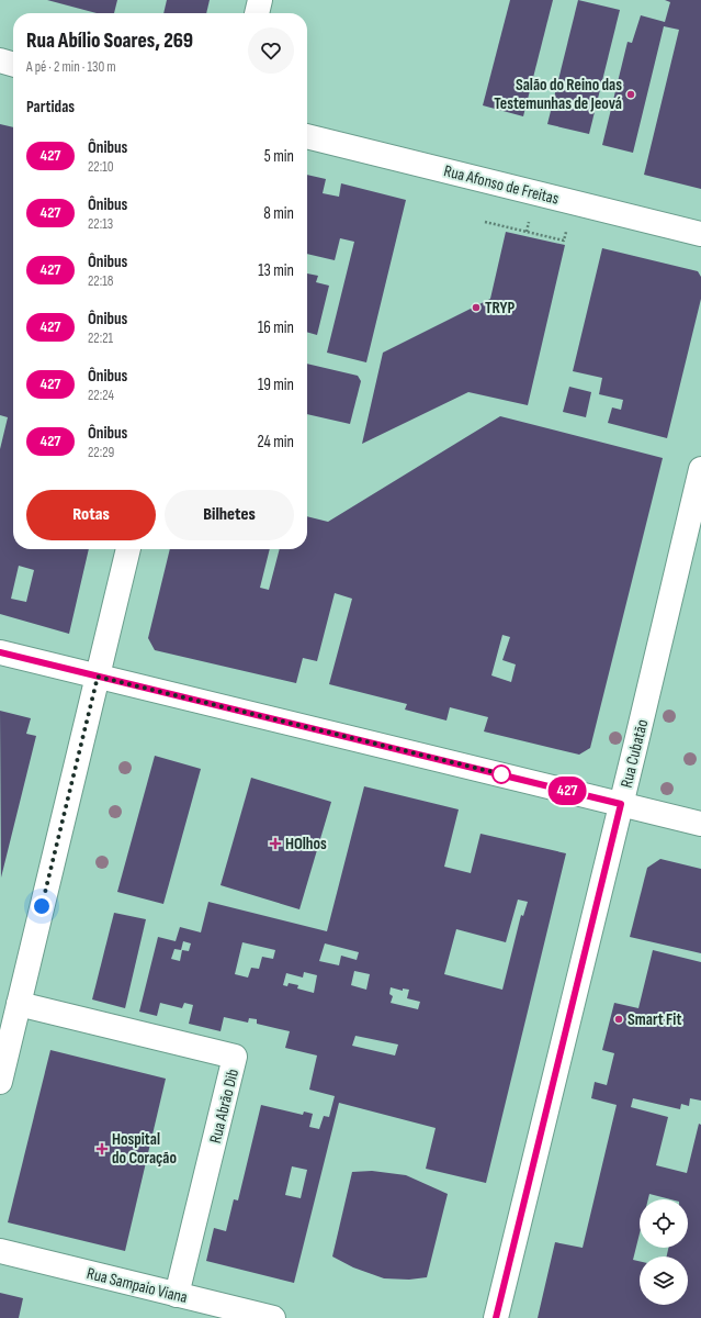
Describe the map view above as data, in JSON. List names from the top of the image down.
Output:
{
  "streets": {
    "street": [
      "Rua Afonso de Freitas",
      "Rua Cubatão",
      "Rua Abrão Dib",
      "Rua Sampaio Viana"
    ]
  },
  "crossings": [
    ["Rua Abrão Dib", "Rua Sampaio Viana"]
  ],
  "places": {
    "other": ["Salão do Reino das Testemunhas de Jeová", "TRYP", "Smart Fit"],
    "health": ["HOlhos", "Hospital do Coração"]
  },
  "lines": ["bus line 427"],
  "page": {
    "on_map": "427",
    "heading": [
      ["Rua Abílio Soares, 269", "A pé · 2 min · 130 m"],
      "Partidas"
    ],
    "list": [
      {
        "mark": "427",
        "name": "Ônibus",
        "note": "22:10",
        "value": "5 min"
      },
      {
        "mark": "427",
        "name": "Ônibus",
        "note": "22:13",
        "value": "8 min"
      },
      {
        "mark": "427",
        "name": "Ônibus",
        "note": "22:18",
        "value": "13 min"
      },
      {
        "mark": "427",
        "name": "Ônibus",
        "note": "22:21",
        "value": "16 min"
      },
      {
        "mark": "427",
        "name": "Ônibus",
        "note": "22:24",
        "value": "19 min"
      },
      {
        "mark": "427",
        "name": "Ônibus",
        "note": "22:29",
        "value": "24 min"
      }
    ],
    "buttons": ["Rotas", "Bilhetes"]
  }
}
